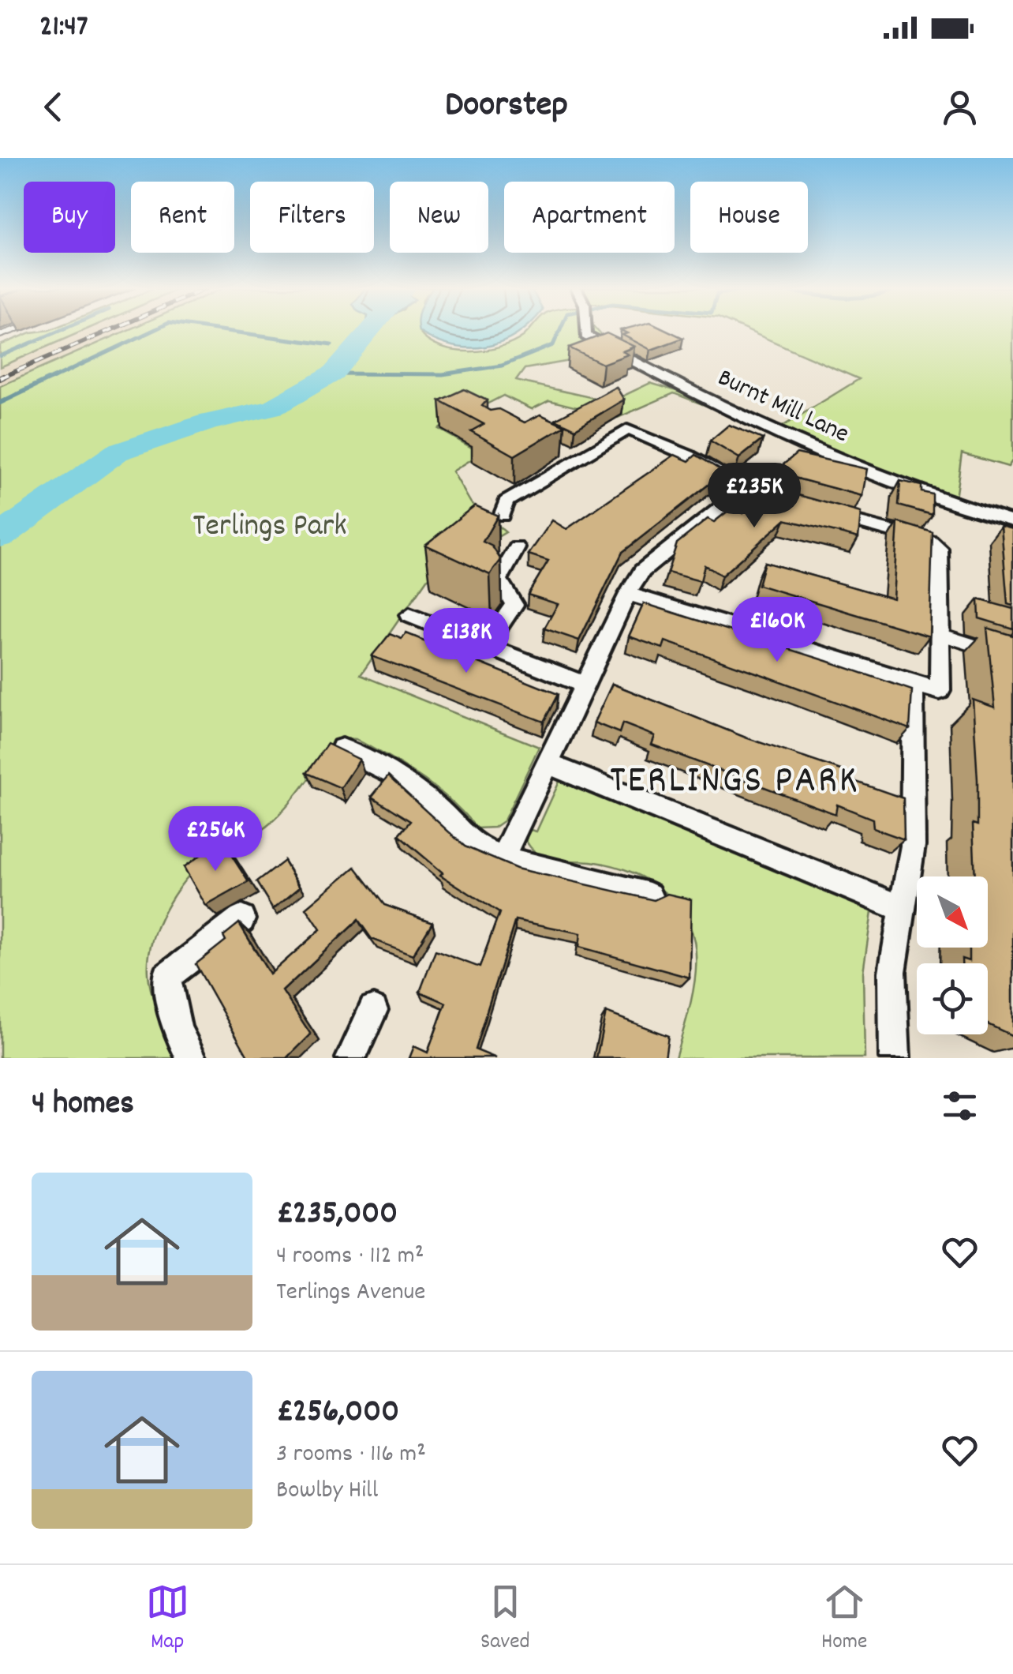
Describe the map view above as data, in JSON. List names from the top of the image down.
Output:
{
  "streets": {
    "street": ["Burnt Mill Lane"]
  },
  "districts": ["TERLINGS PARK"],
  "parks": ["Terlings Park"],
  "north": "bottom right",
  "page": {
    "status": "21:47",
    "header": "Doorstep",
    "chip": [
      "Buy",
      "Rent",
      "Filters",
      "New",
      "Apartment",
      "House"
    ],
    "price": [
      "£235K",
      "£160K",
      "£138K",
      "£256K"
    ],
    "heading": "4 homes",
    "list": [
      {
        "name": "£235,000",
        "note": "4 rooms · 112 m² · Terlings Avenue"
      },
      {
        "name": "£256,000",
        "note": "3 rooms · 116 m² · Bowlby Hill"
      }
    ],
    "tabs": ["Map", "Saved", "Home"]
  }
}
